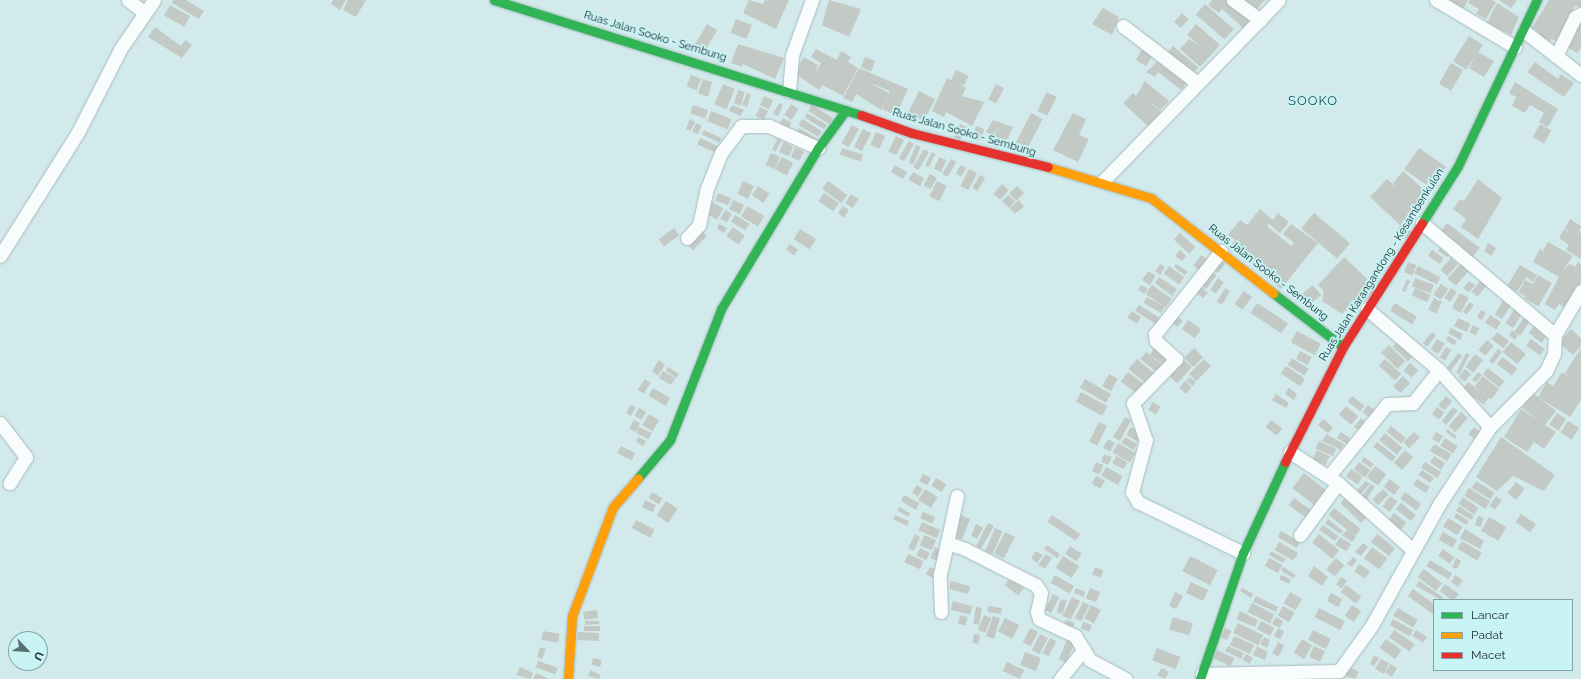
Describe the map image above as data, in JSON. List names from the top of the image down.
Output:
{
  "streets": {
    "main road": ["Ruas Jalan Sooko - Sembung", "Ruas Jalan Karangandong - Kesambenkulon"]
  },
  "crossings": [
    ["Ruas Jalan Sooko - Sembung", "Ruas Jalan Karangandong - Kesambenkulon"]
  ],
  "districts": ["SOOKO"],
  "legend": ["Lancar", "Padat", "Macet"],
  "north": "bottom right"
}
